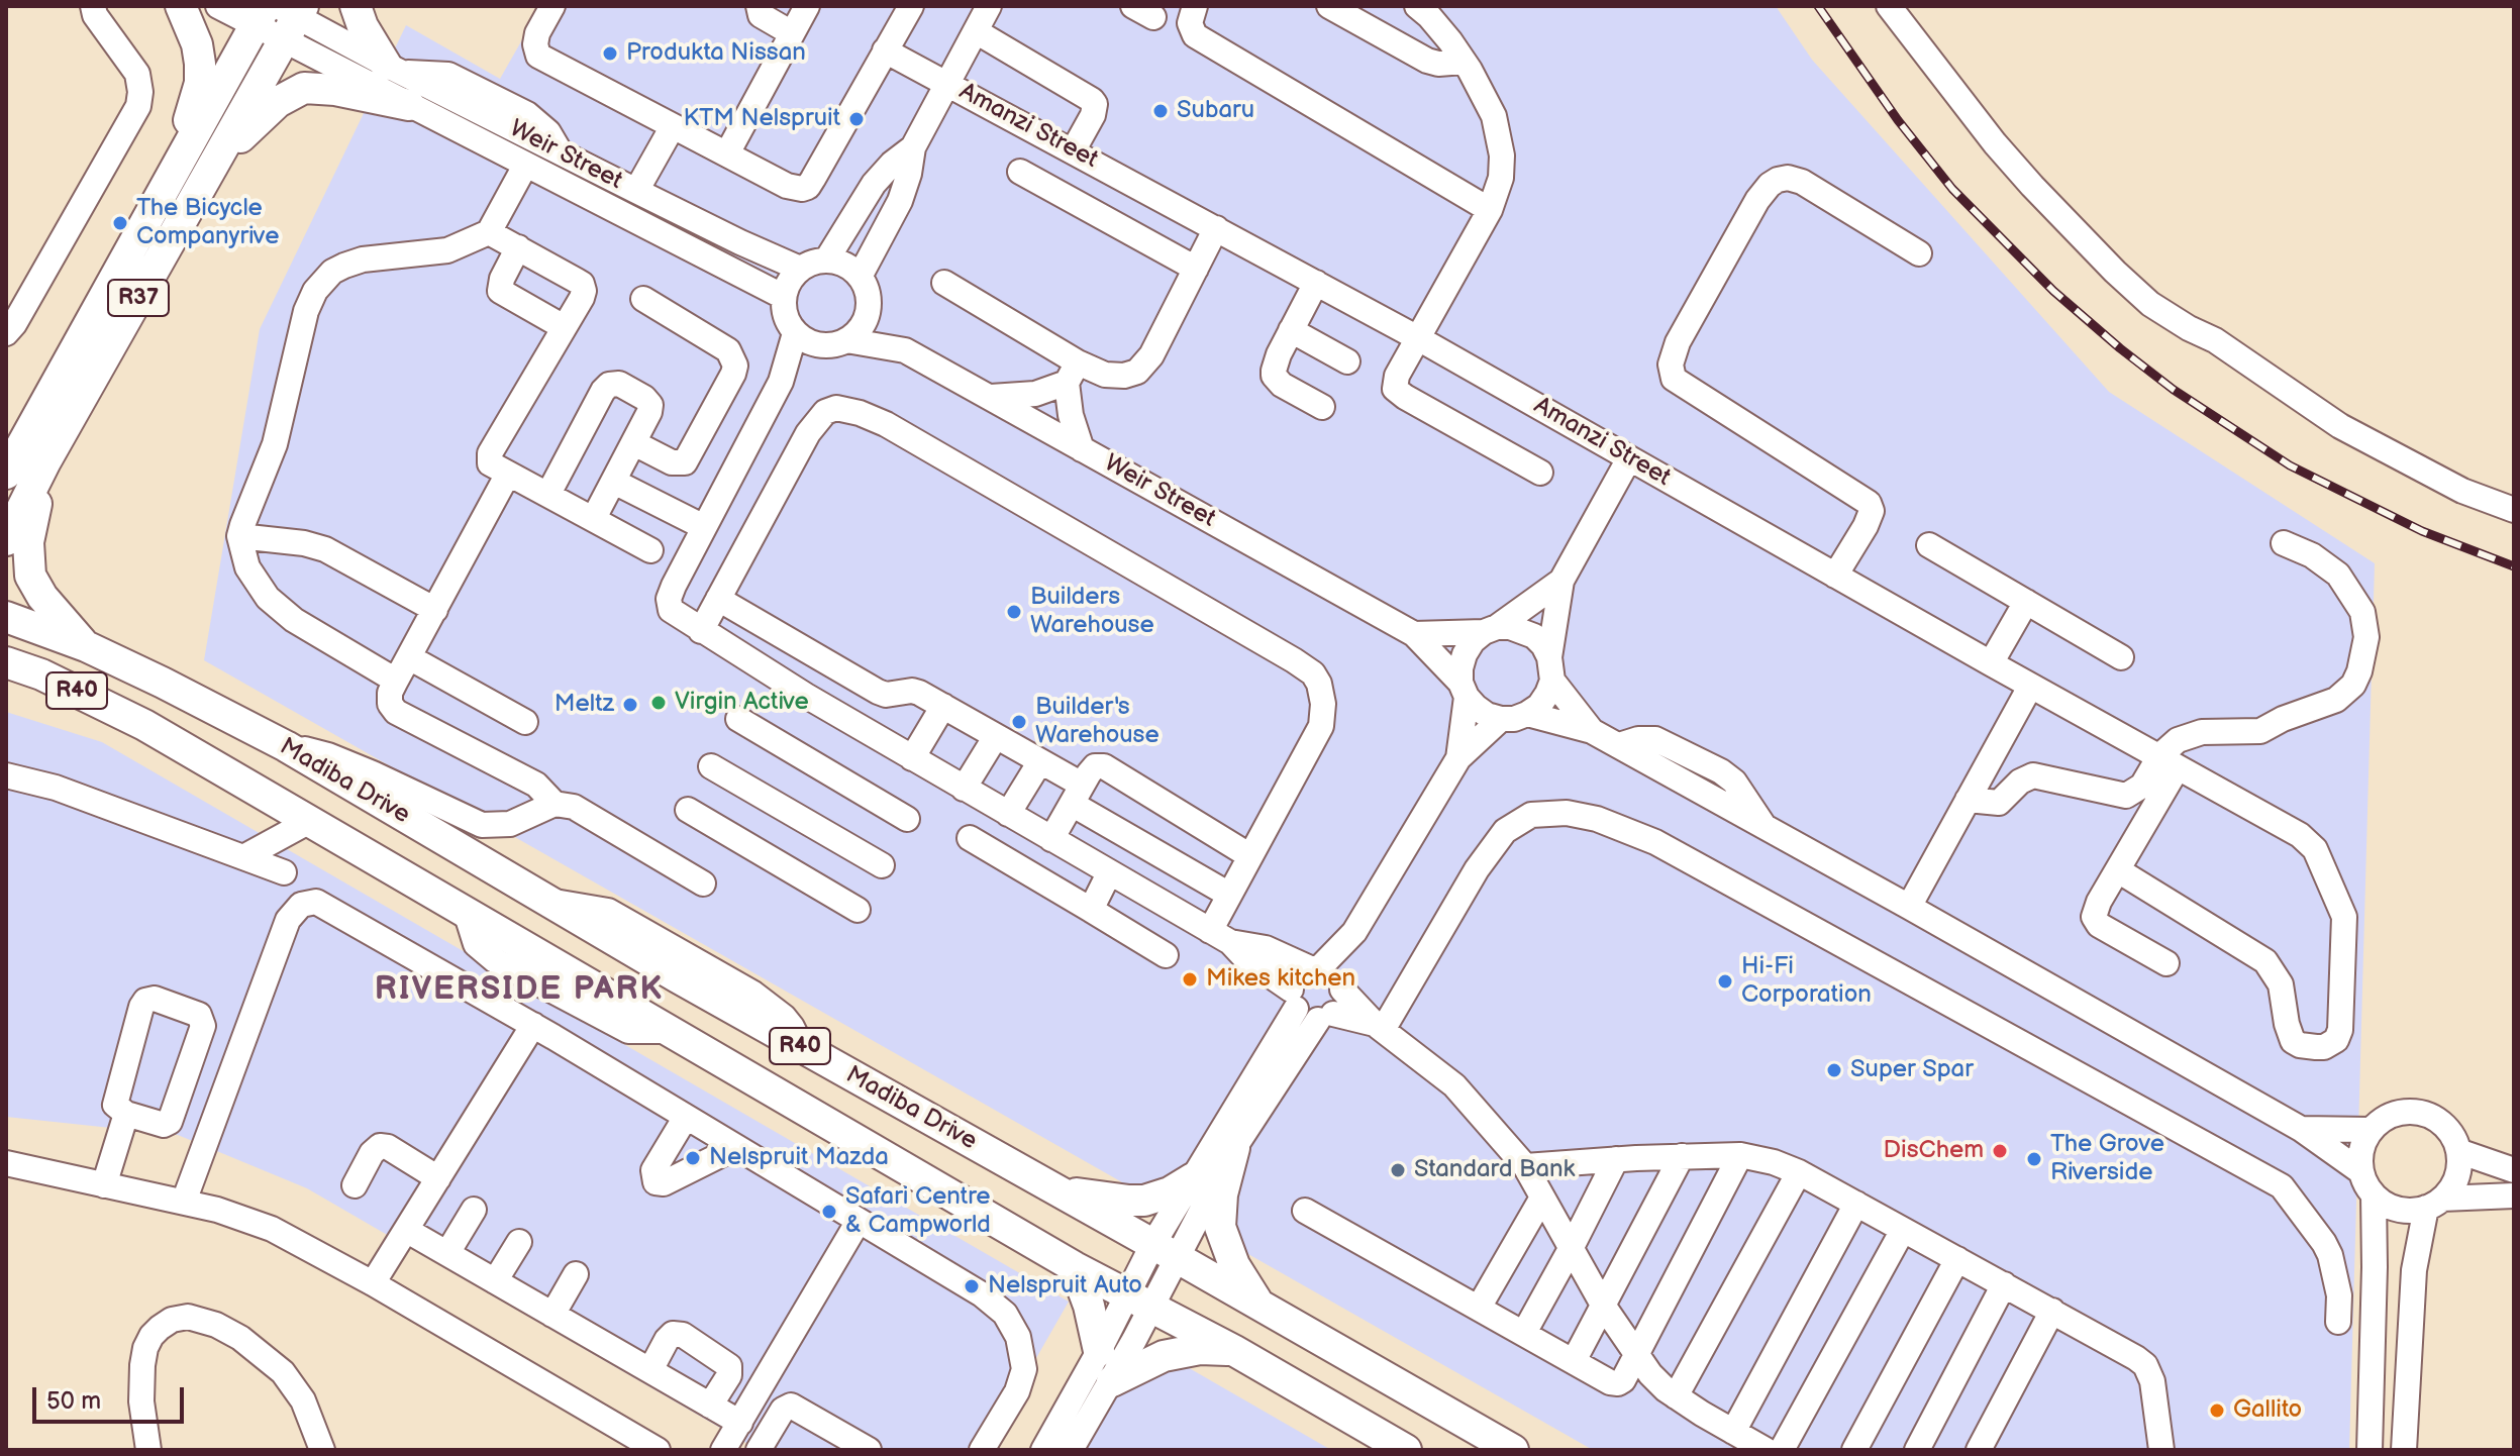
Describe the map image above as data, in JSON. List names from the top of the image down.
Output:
{
  "streets": {
    "main road": ["R37", "R40", "Madiba Drive"],
    "street": ["Amanzi Street", "Weir Street"]
  },
  "crossings": [
    ["Weir Street", "R37"]
  ],
  "districts": ["RIVERSIDE PARK"],
  "places": [
    "Produkta Nissan",
    "Subaru",
    "KTM Nelspruit",
    "The Bicycle Companyrive",
    "Builders Warehouse",
    "Virgin Active",
    "Meltz",
    "Builder's Warehouse",
    "Mikes kitchen",
    "Hi-Fi Corporation",
    "Super Spar",
    "DisChem",
    "Nelspruit Mazda",
    "The Grove Riverside",
    "Standard Bank",
    "Safari Centre & Campworld",
    "Nelspruit Auto",
    "Gallito"
  ],
  "scale_bar": "50 m"
}
